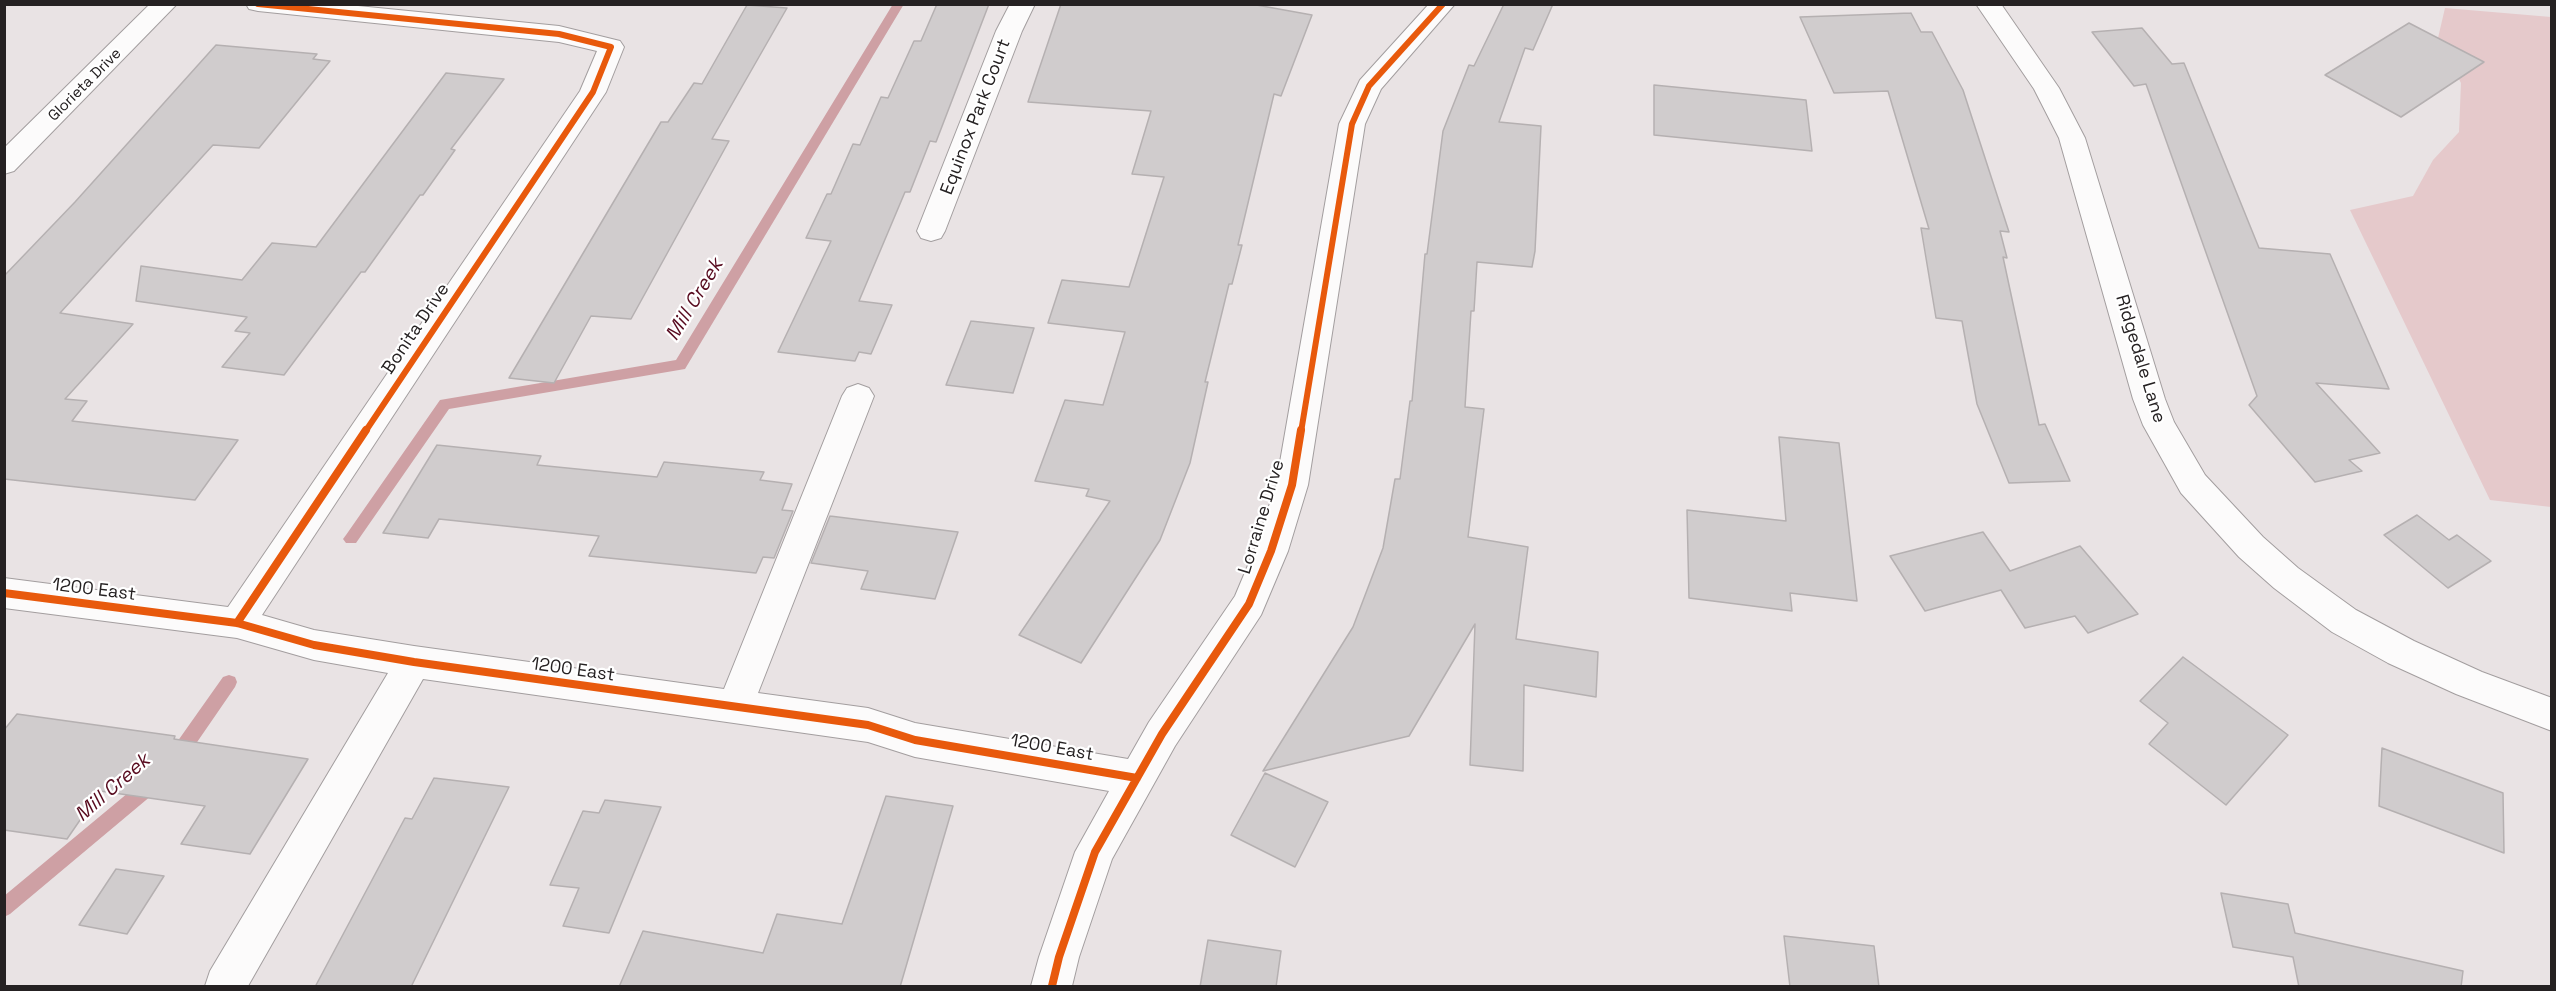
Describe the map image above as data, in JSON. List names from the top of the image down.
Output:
{
  "streets": {
    "street": [
      "Glorieta Drive",
      "Equinox Park Court",
      "Bonita Drive",
      "Ridgedale Lane",
      "Lorraine Drive",
      "1200 East"
    ]
  },
  "crossings": [
    ["Bonita Drive", "1200 East"],
    ["Lorraine Drive", "1200 East"]
  ],
  "water": ["Mill Creek"]
}
